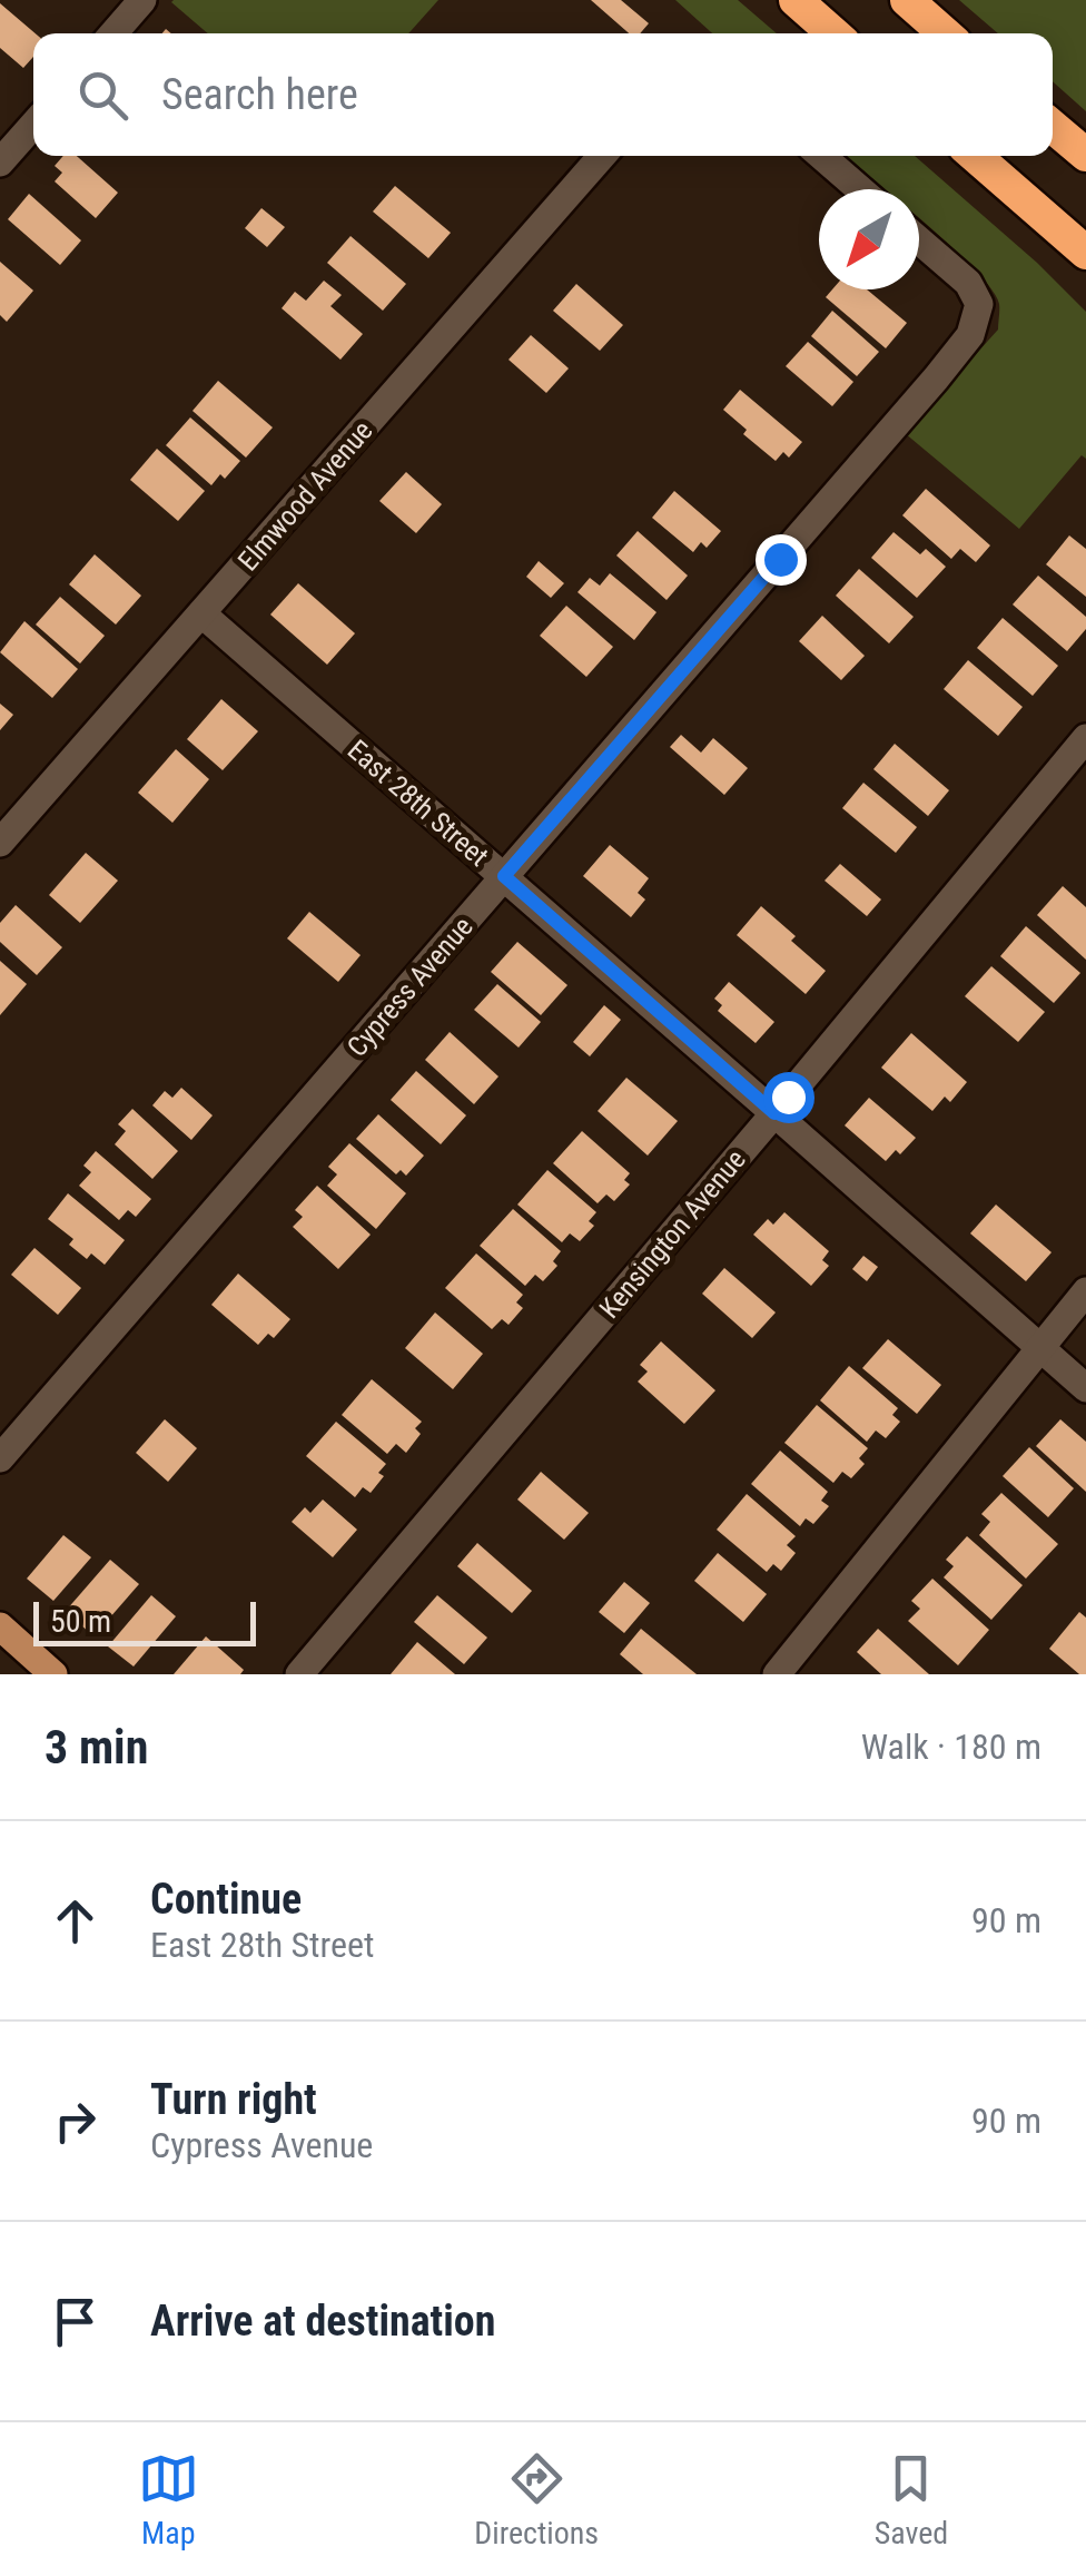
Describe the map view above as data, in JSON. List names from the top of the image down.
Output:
{
  "streets": {
    "street": [
      "Elmwood Avenue",
      "East 28th Street",
      "Cypress Avenue",
      "Kensington Avenue"
    ]
  },
  "crossings": [
    ["Elmwood Avenue", "East 28th Street"],
    ["East 28th Street", "Cypress Avenue"],
    ["East 28th Street", "Kensington Avenue"]
  ],
  "scale_bar": "50 m",
  "north": "bottom left",
  "page": {
    "search": "Search here",
    "scale": "50 m",
    "heading": ["3 min", "Walk · 180 m"],
    "list": [
      ["Continue", "East 28th Street", "90 m"],
      ["Turn right", "Cypress Avenue", "90 m"],
      "Arrive at destination"
    ],
    "nav": ["Map", "Directions", "Saved"]
  }
}
